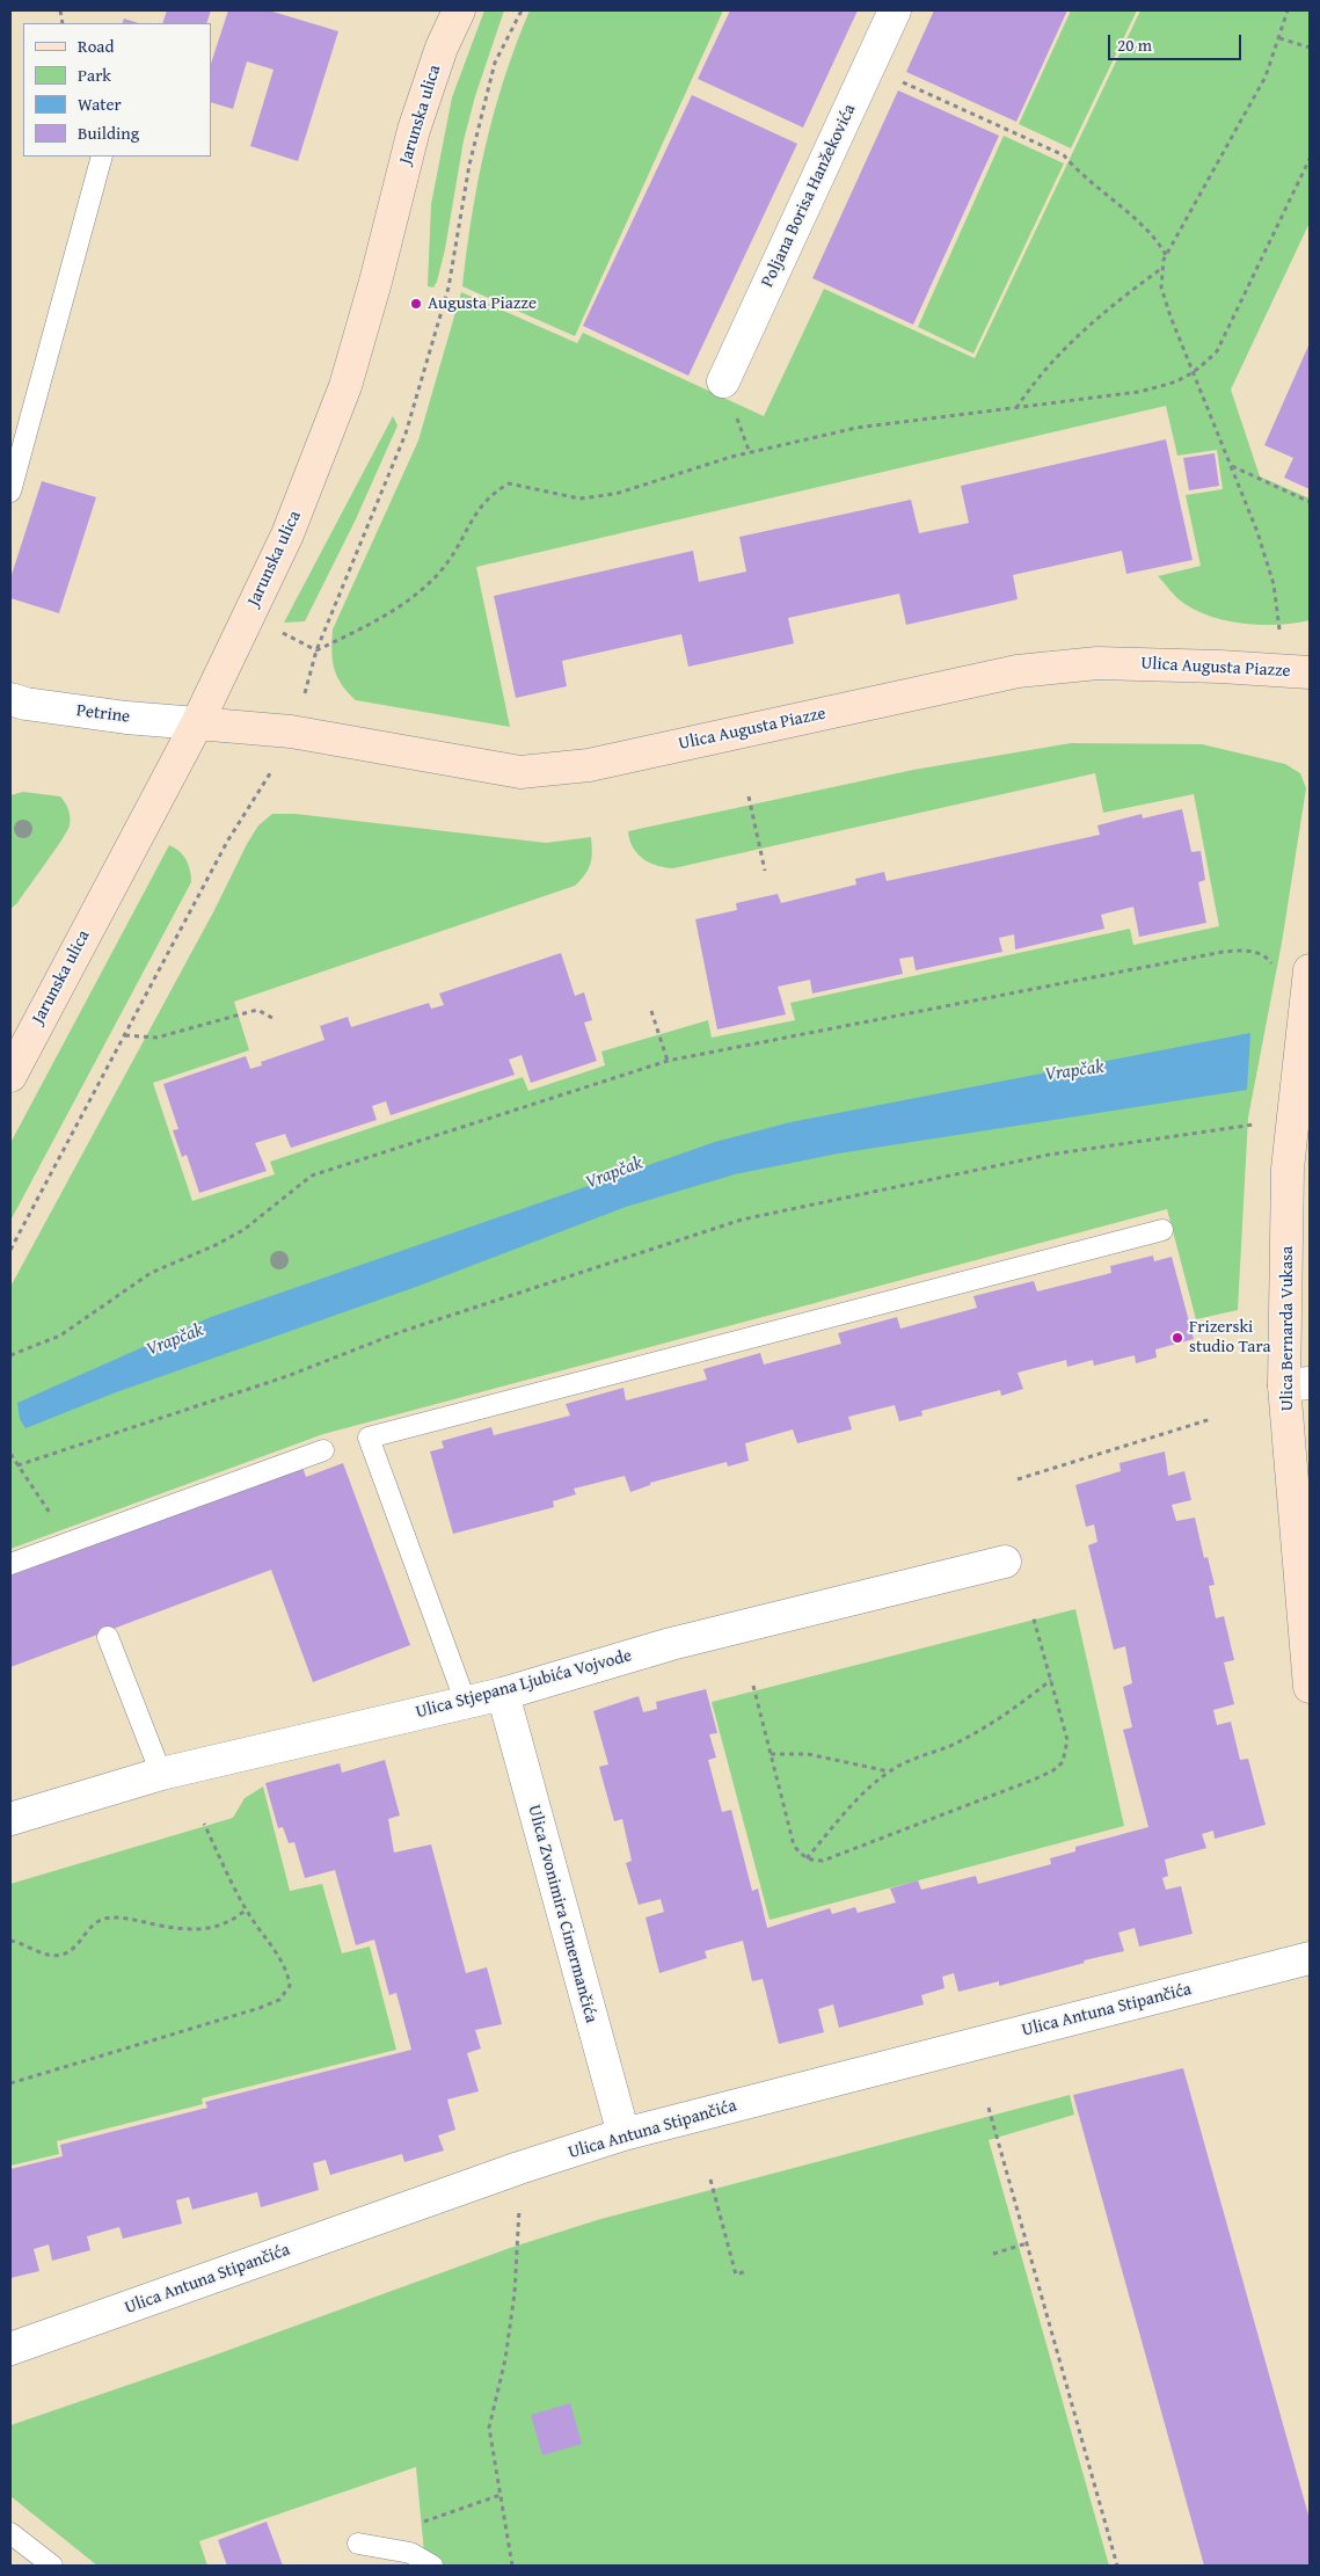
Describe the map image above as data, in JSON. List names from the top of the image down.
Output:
{
  "streets": {
    "street": [
      "Jarunska ulica",
      "Poljana Borisa Hanžekovića",
      "Ulica Augusta Piazze",
      "Petrine",
      "Ulica Bernarda Vukasa",
      "Ulica Stjepana Ljubića Vojvode",
      "Ulica Zvonimira Cimermančića",
      "Ulica Antuna Stipančića"
    ]
  },
  "crossings": [
    ["Jarunska ulica", "Ulica Augusta Piazze"],
    ["Jarunska ulica", "Petrine"],
    ["Ulica Augusta Piazze", "Petrine"],
    ["Ulica Stjepana Ljubića Vojvode", "Ulica Zvonimira Cimermančića"],
    ["Ulica Zvonimira Cimermančića", "Ulica Antuna Stipančića"]
  ],
  "water": ["Vrapčak"],
  "places": ["Augusta Piazze", "Frizerski studio Tara"],
  "legend": [
    "Road",
    "Park",
    "Water",
    "Building"
  ],
  "scale_bar": "20 m"
}
